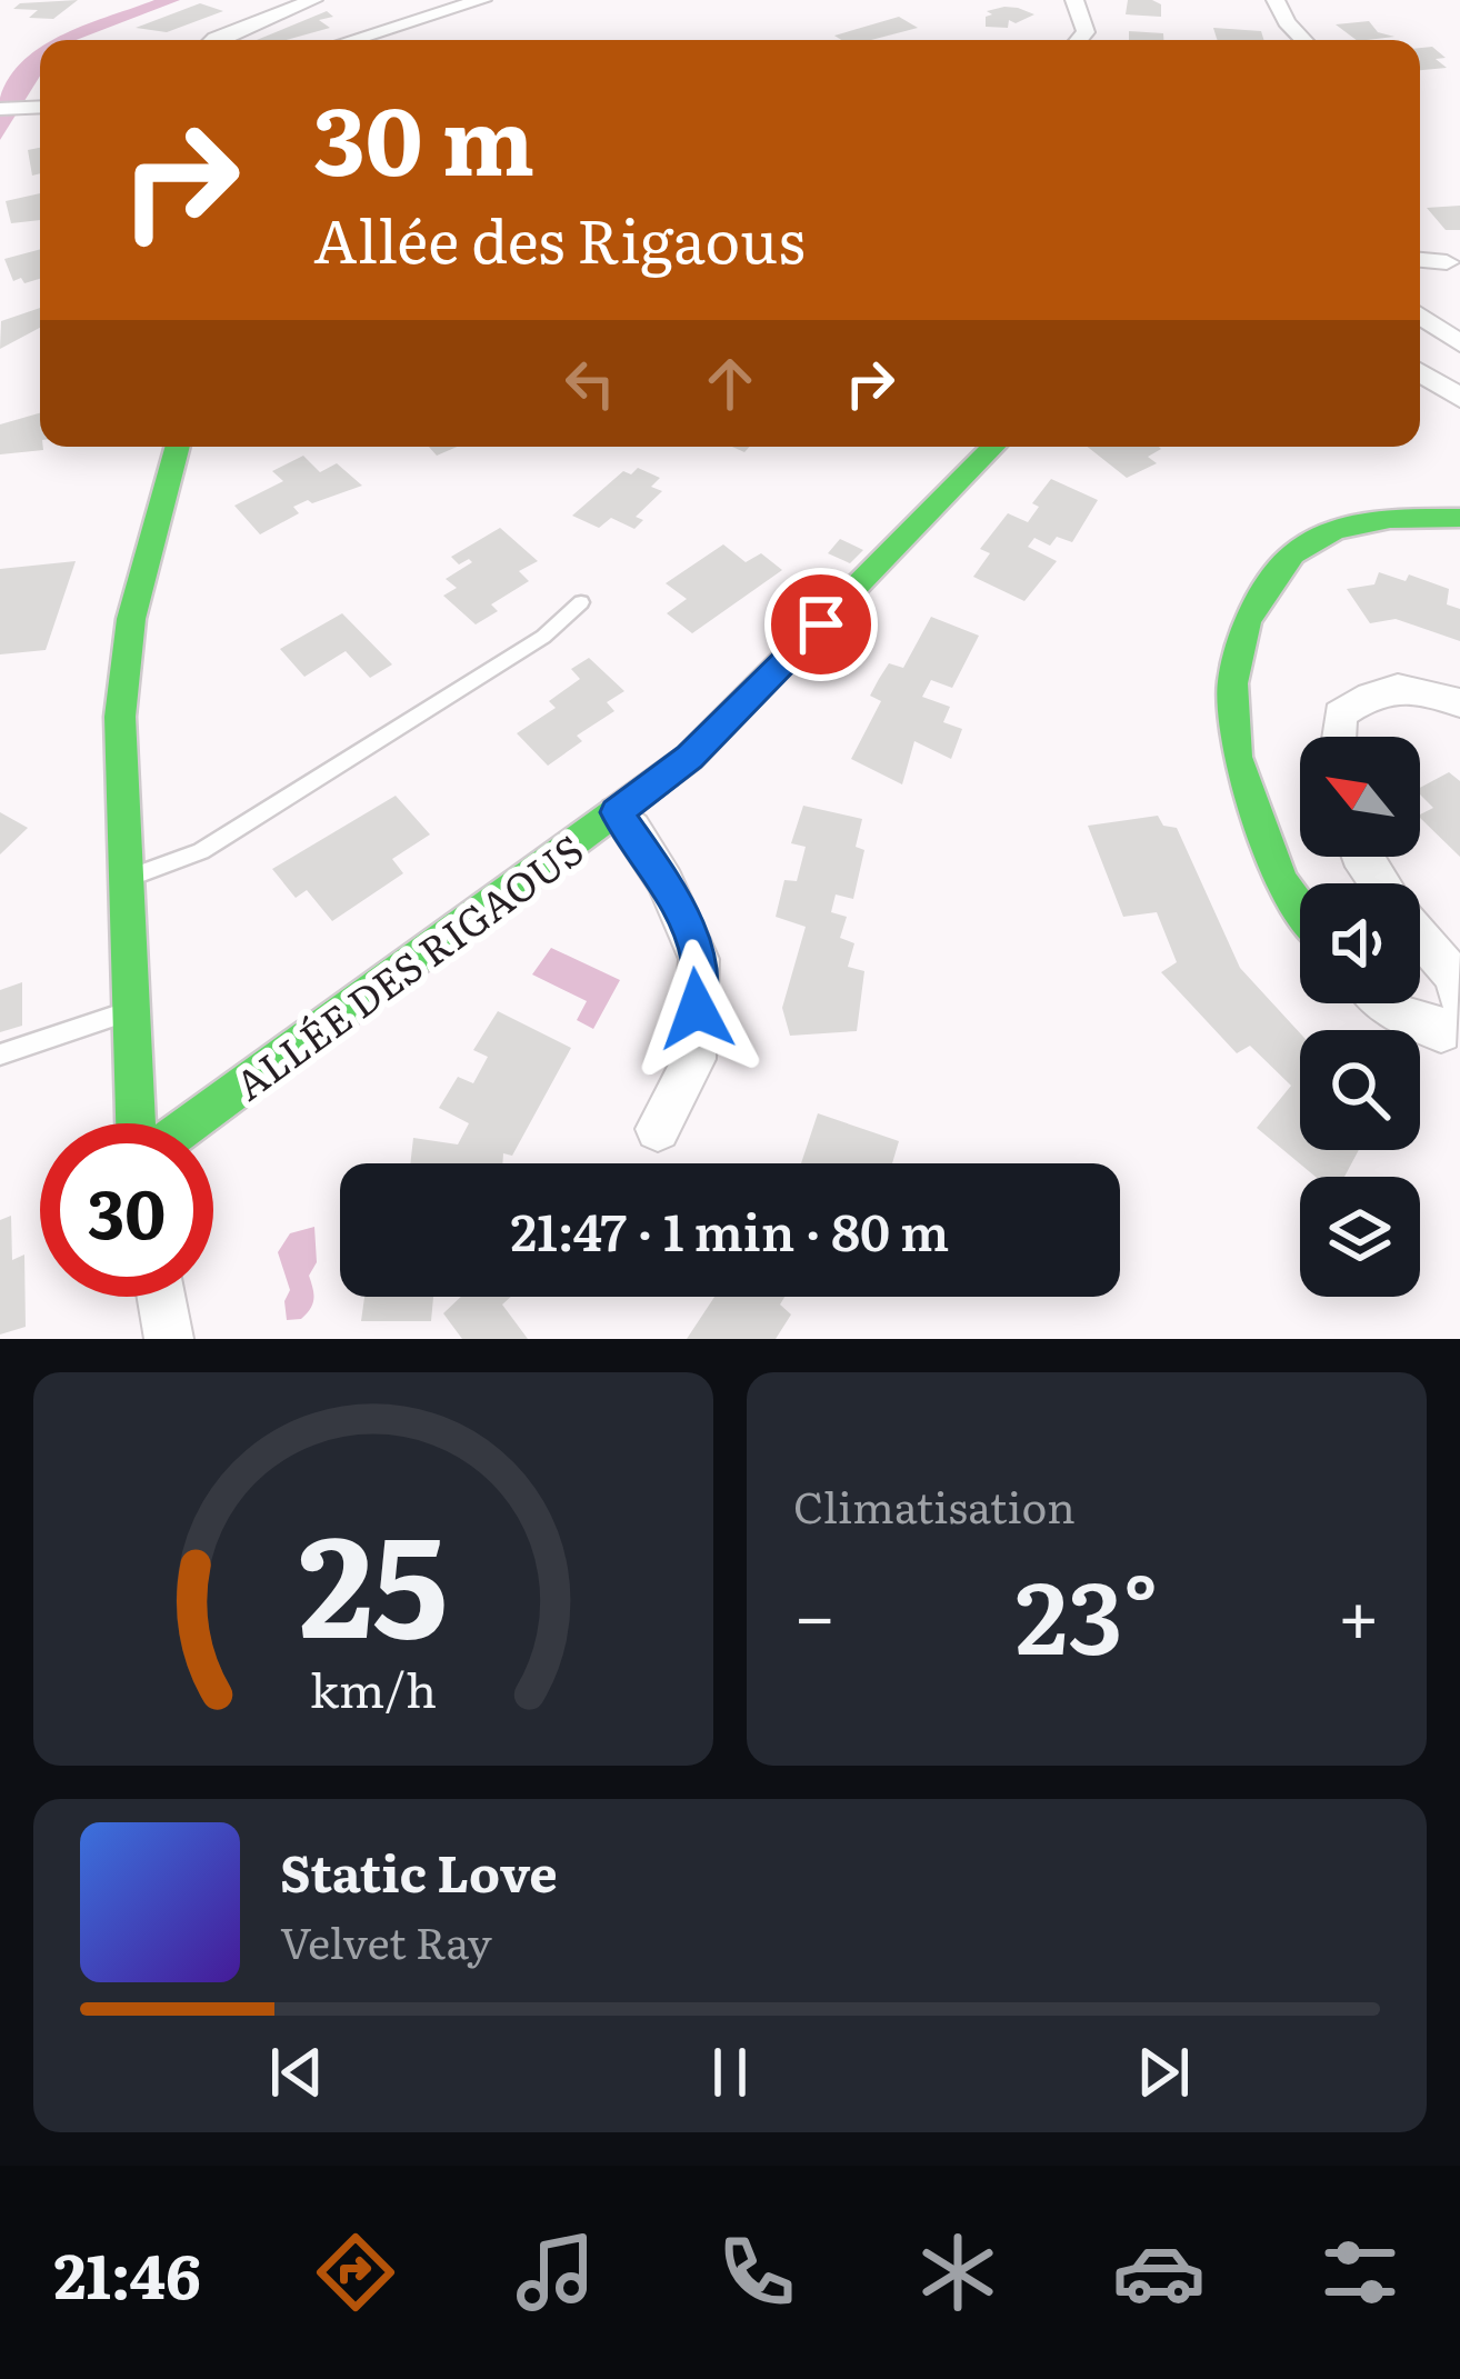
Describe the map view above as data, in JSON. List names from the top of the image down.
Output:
{
  "streets": {
    "street": ["ALLÉE DES RIGAOUS"]
  },
  "north": "top left",
  "page": {
    "turn": ["30 m", "Allée des Rigaous"],
    "limit": "30",
    "trip": "21:47 · 1 min · 80 m",
    "tile": "Climatisation",
    "heat": ["−", "23°", "+"],
    "song": ["Static Love", "Velvet Ray"],
    "tabs": "21:46",
    "gauge": ["25", "km/h"]
  }
}
